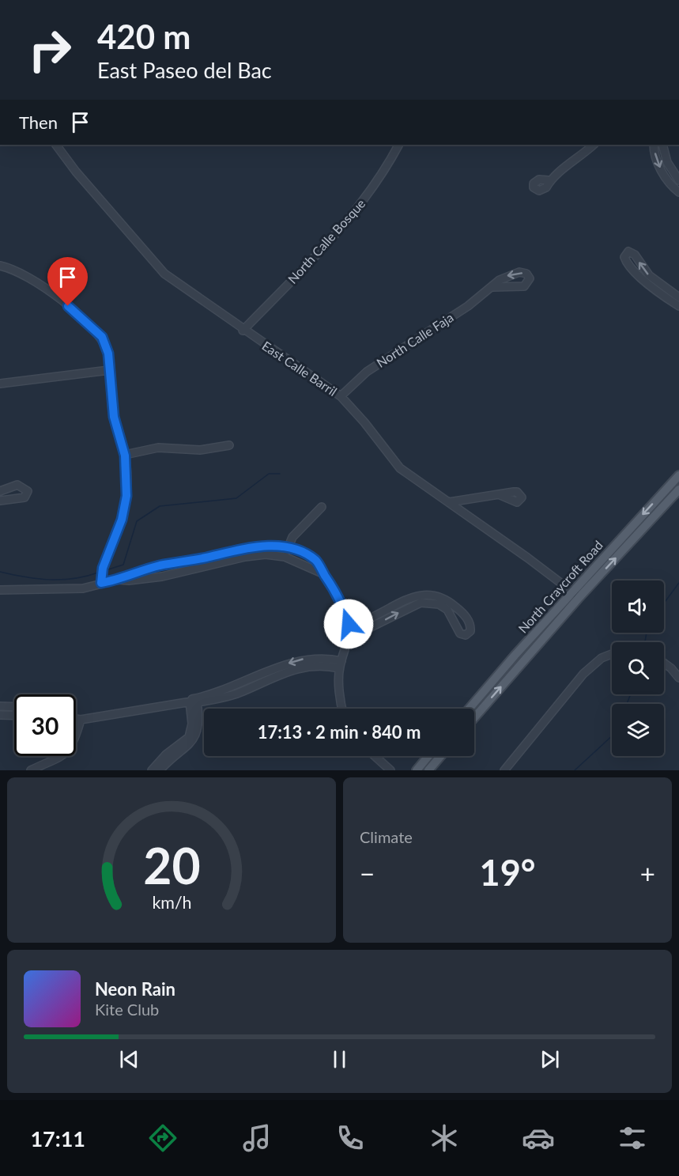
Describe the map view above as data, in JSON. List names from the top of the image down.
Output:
{
  "streets": {
    "main road": ["North Craycroft Road"],
    "street": ["North Calle Bosque", "North Calle Faja", "East Calle Barril"]
  },
  "crossings": [
    ["North Calle Bosque", "East Calle Barril"],
    ["North Calle Faja", "East Calle Barril"],
    ["East Calle Barril", "North Craycroft Road"]
  ],
  "page": {
    "turn": ["420 m", "East Paseo del Bac"],
    "then": "Then",
    "limit": "30",
    "trip": "17:13 · 2 min · 840 m",
    "tile": "Climate",
    "heat": ["−", "19°", "+"],
    "song": ["Neon Rain", "Kite Club"],
    "tabs": "17:11",
    "gauge": ["20", "km/h"]
  }
}
